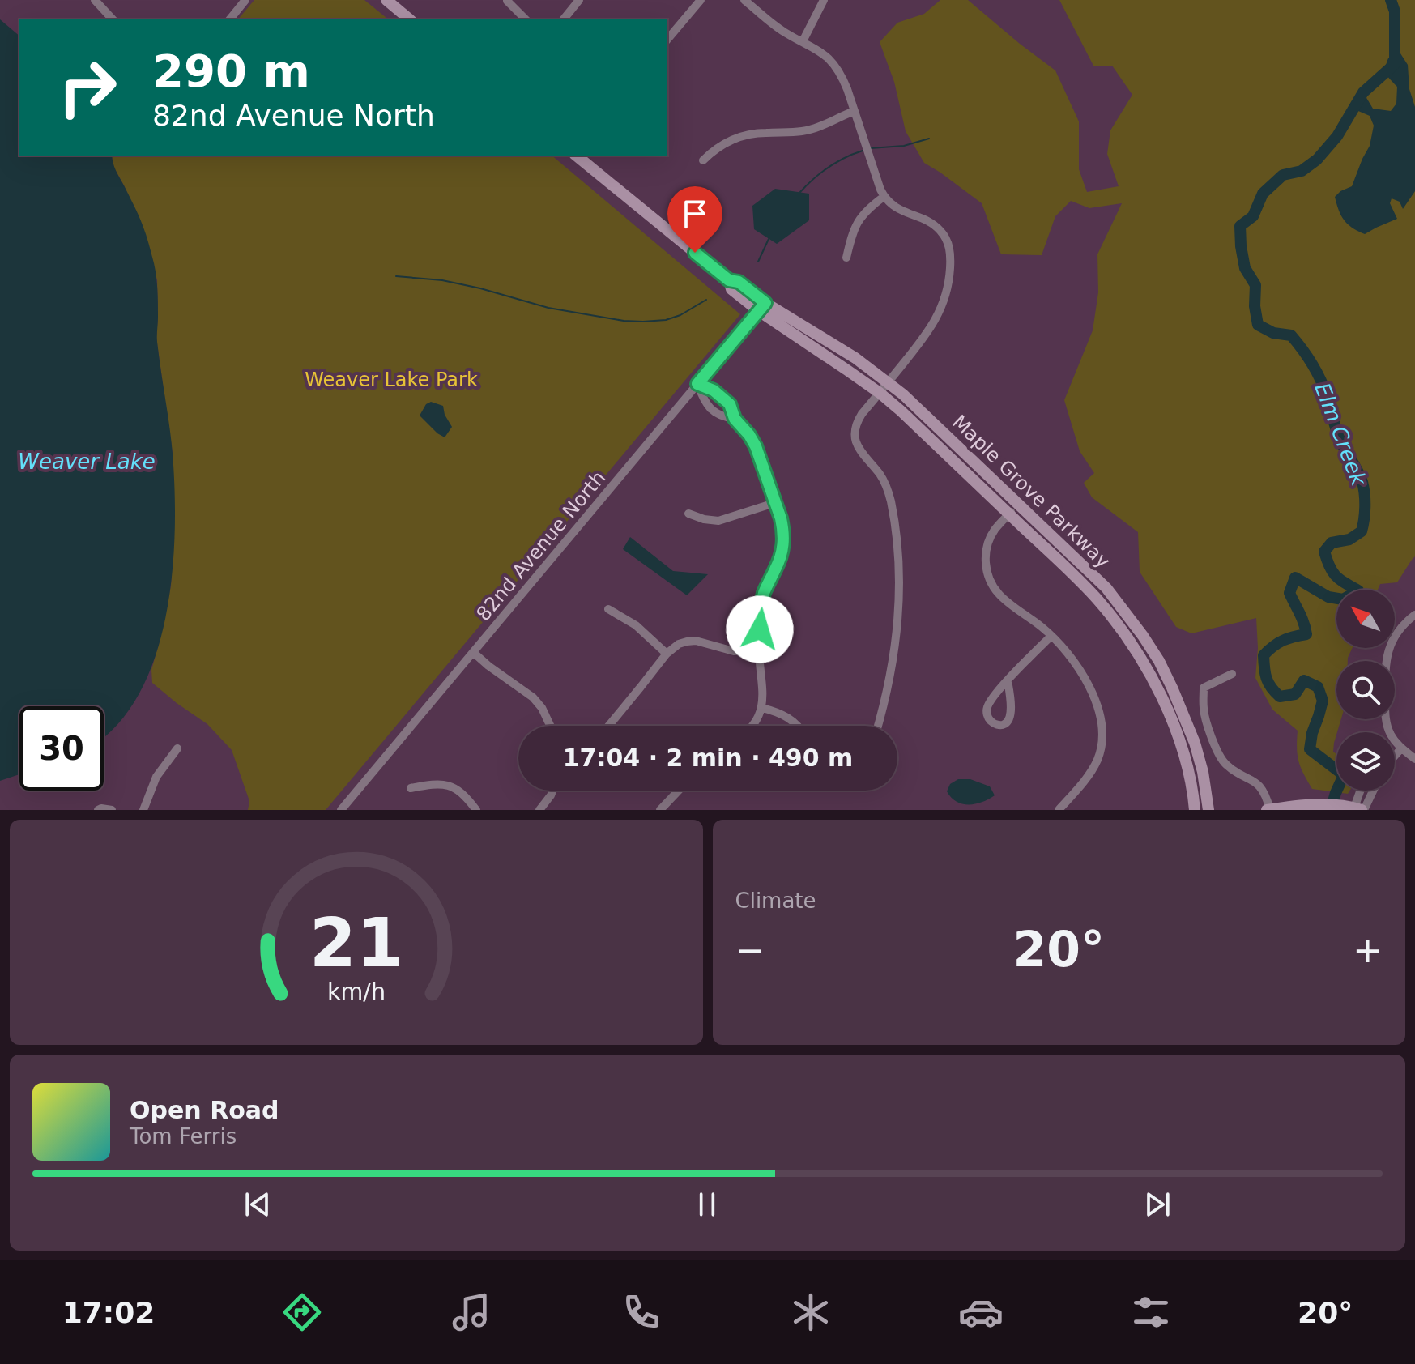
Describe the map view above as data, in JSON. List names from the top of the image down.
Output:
{
  "streets": {
    "main road": ["Maple Grove Parkway"],
    "street": ["82nd Avenue North"]
  },
  "crossings": [
    ["Maple Grove Parkway", "82nd Avenue North"]
  ],
  "water": ["Elm Creek", "Weaver Lake"],
  "parks": ["Weaver Lake Park"],
  "north": "top left",
  "page": {
    "turn": ["290 m", "82nd Avenue North"],
    "limit": "30",
    "trip": "17:04 · 2 min · 490 m",
    "tile": "Climate",
    "heat": ["−", "20°", "+"],
    "song": ["Open Road", "Tom Ferris"],
    "tabs": ["17:02", "20°"],
    "gauge": ["21", "km/h"]
  }
}
